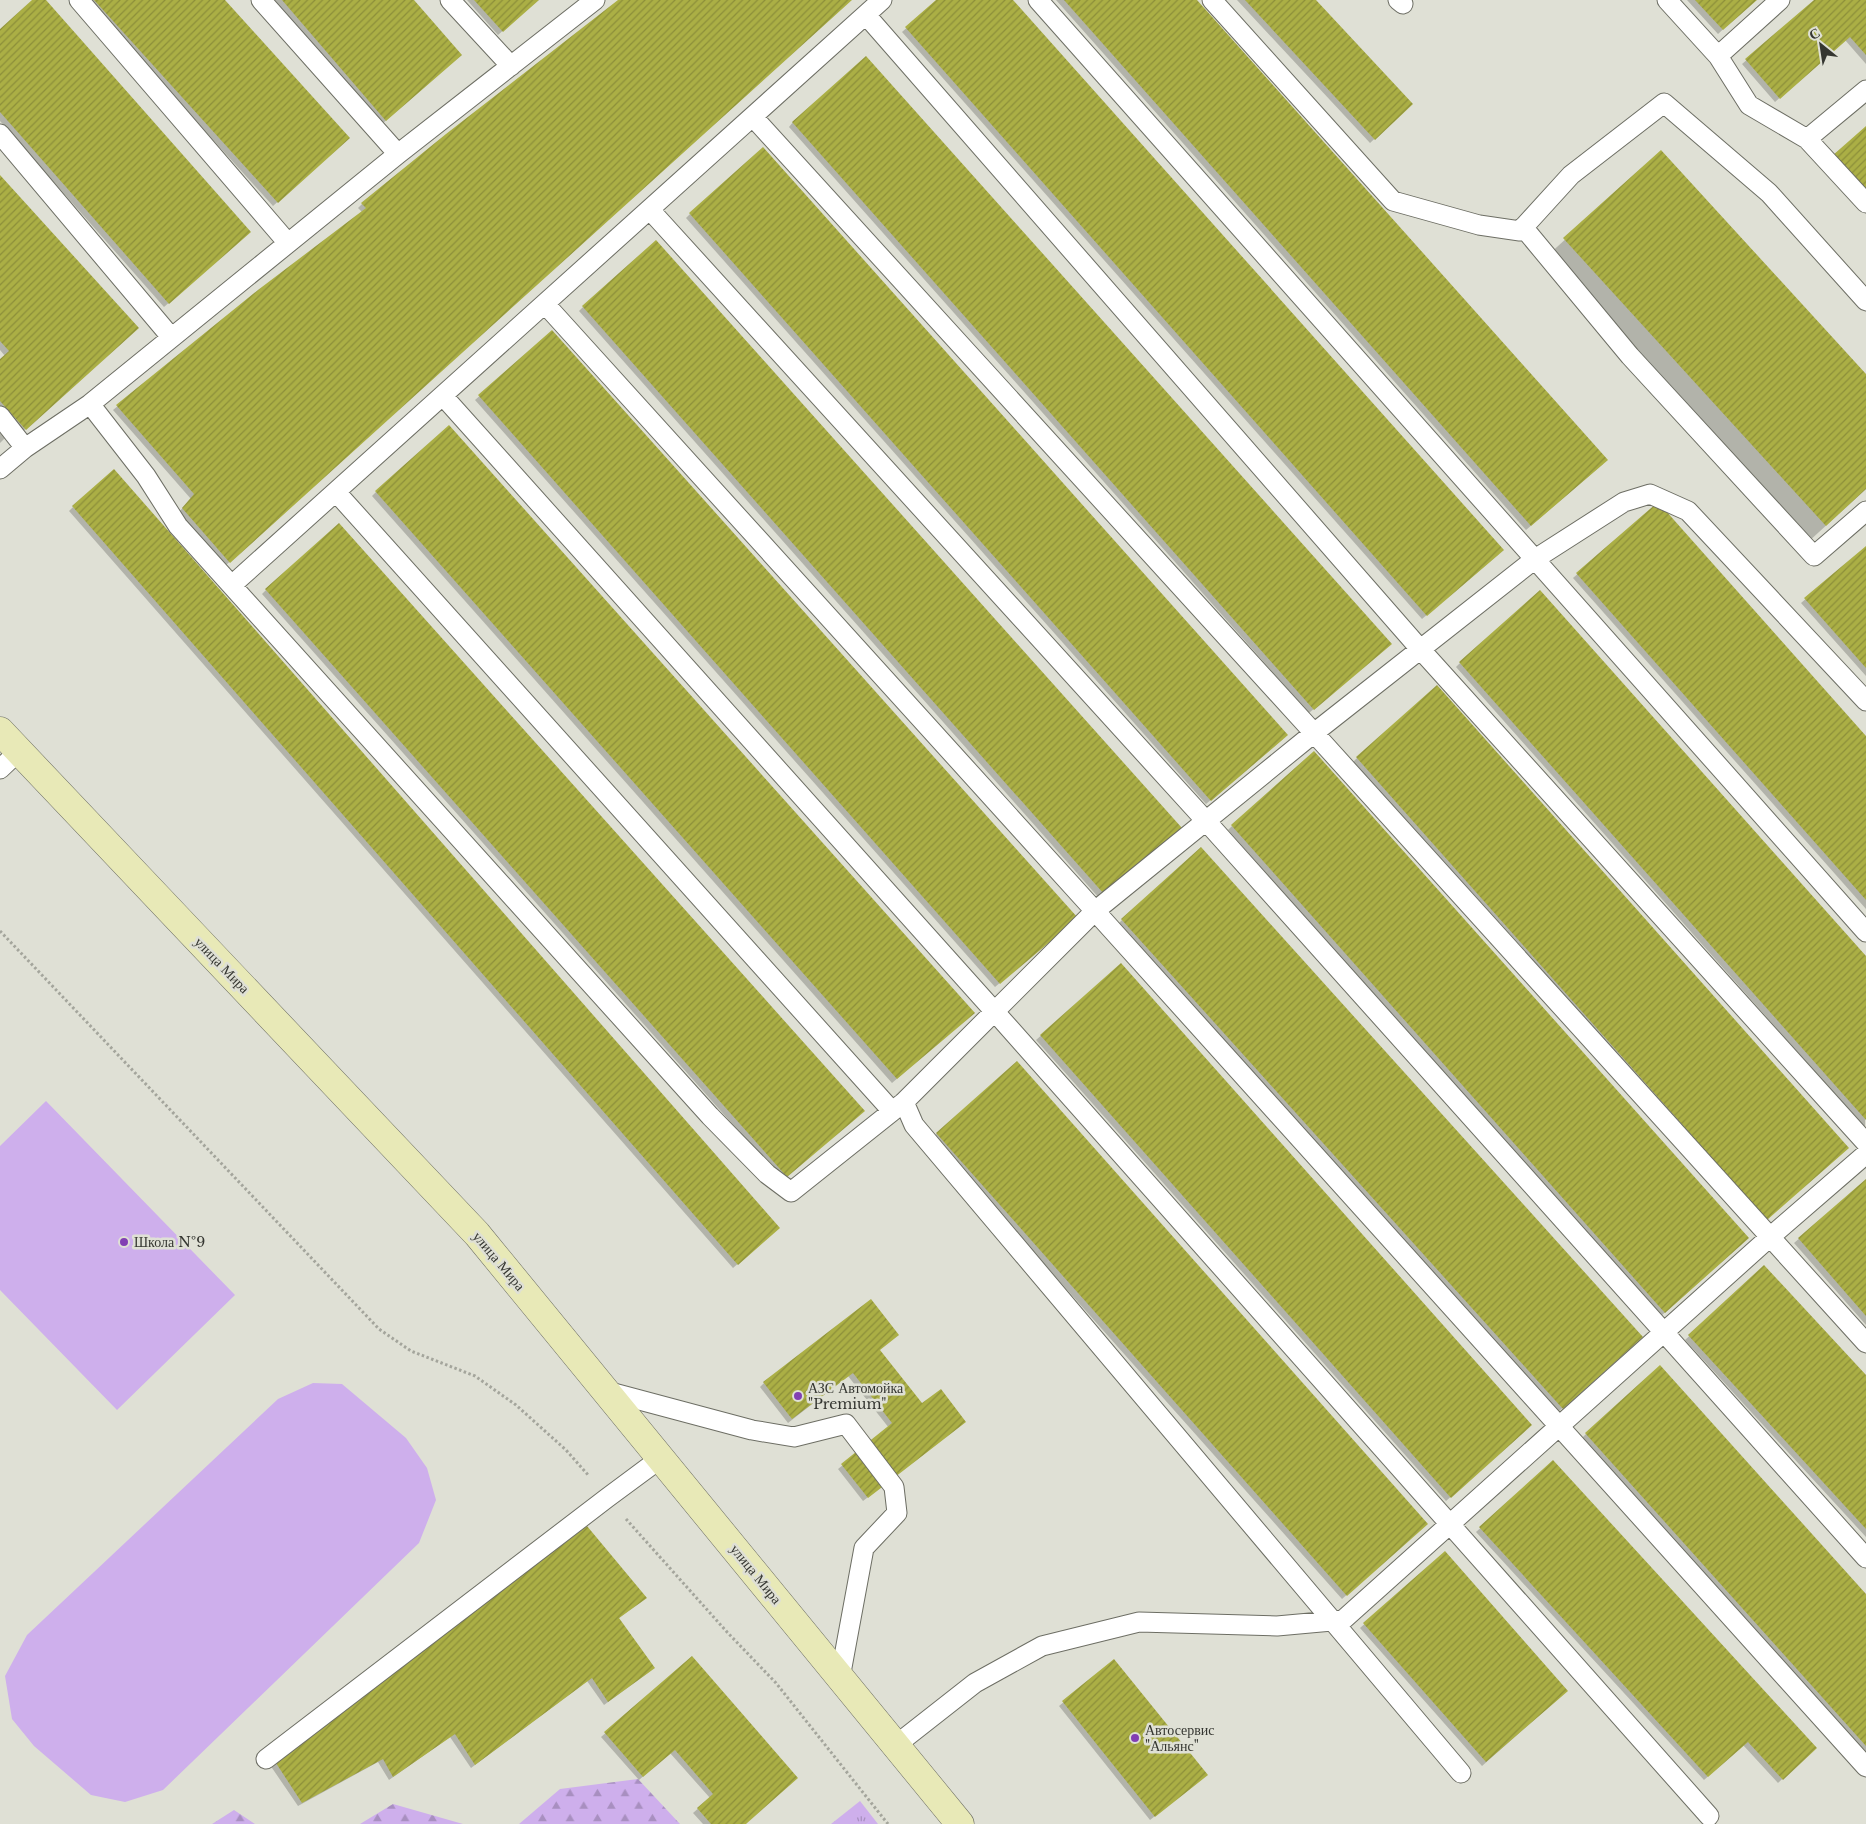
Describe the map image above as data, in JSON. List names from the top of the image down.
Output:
{
  "streets": {
    "main road": ["улица Мира"]
  },
  "places": ["Школа №9", "АЗС Автомойка \"Premium\"", "Автосервис \"Альянс\""],
  "north": "top left"
}
